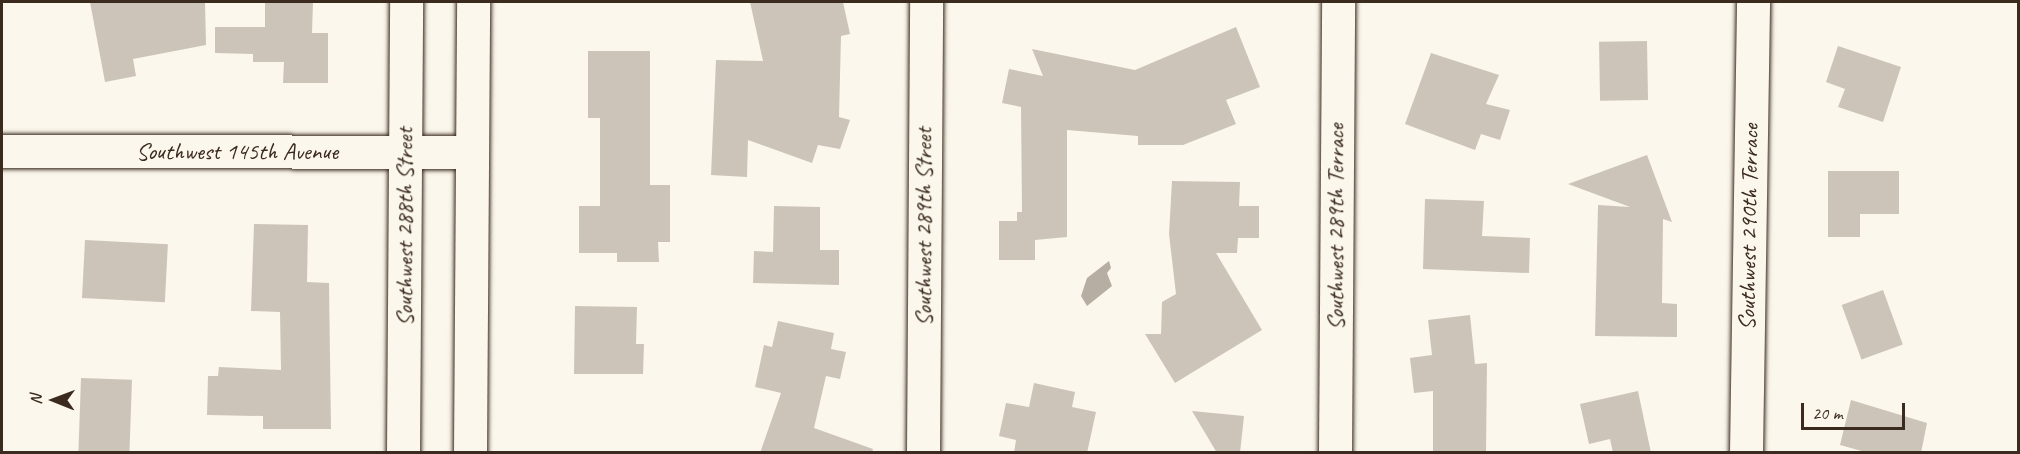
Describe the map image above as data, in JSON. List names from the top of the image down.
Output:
{
  "streets": {
    "street": [
      "Southwest 145th Avenue",
      "Southwest 288th Street",
      "Southwest 289th Street",
      "Southwest 289th Terrace",
      "Southwest 290th Terrace"
    ]
  },
  "crossings": [
    ["Southwest 145th Avenue", "Southwest 288th Street"]
  ],
  "scale_bar": "20 m",
  "north": "left"
}
